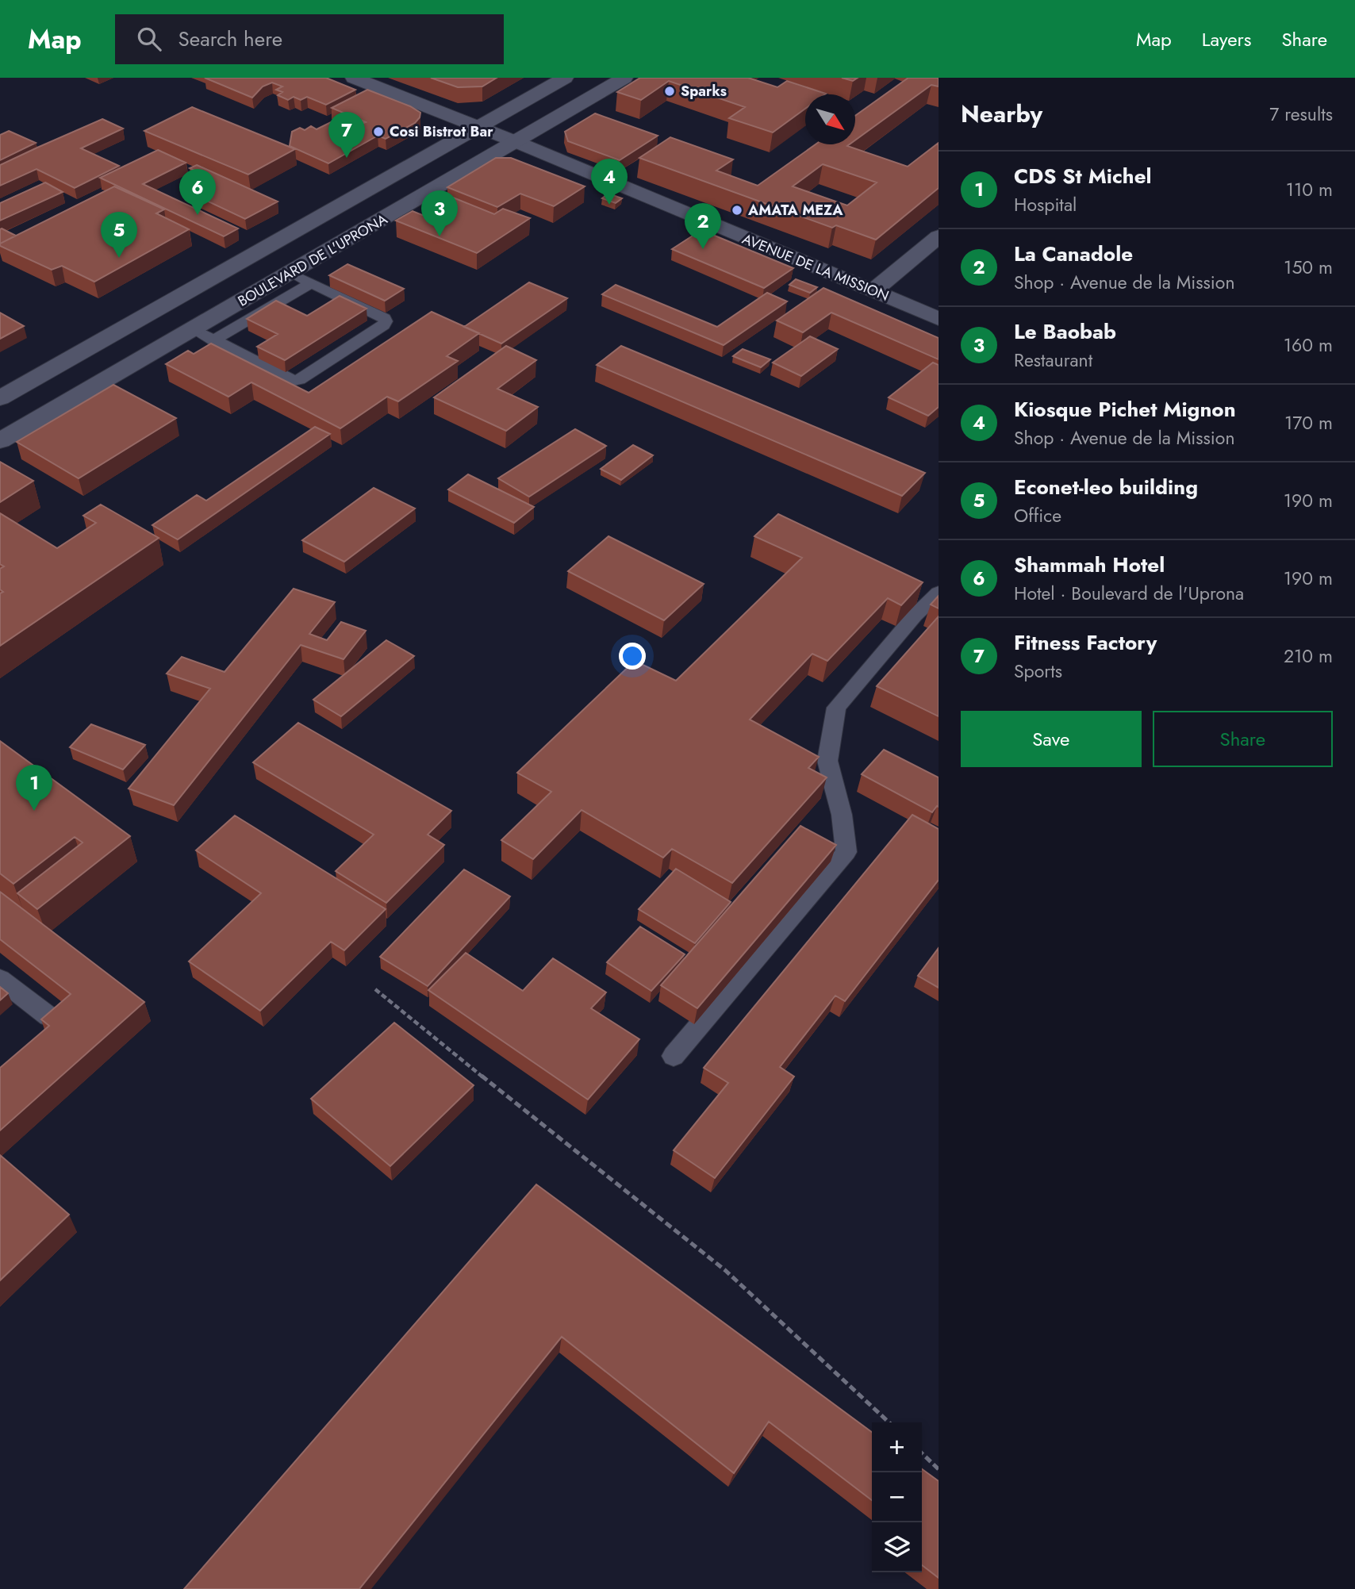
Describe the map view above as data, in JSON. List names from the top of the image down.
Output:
{
  "streets": {
    "street": ["BOULEVARD DE L'UPRONA", "AVENUE DE LA MISSION"]
  },
  "crossings": [
    ["BOULEVARD DE L'UPRONA", "AVENUE DE LA MISSION"]
  ],
  "places": ["Sparks", "Cosi Bistrot Bar", "AMATA MEZA"],
  "north": "bottom right",
  "page": {
    "header": "Map",
    "search": "Search here",
    "nav": ["Map", "Layers", "Share"],
    "heading": ["Nearby", "7 results"],
    "pins": [
      "7",
      "4",
      "6",
      "3",
      "2",
      "5",
      "1"
    ],
    "list": [
      {
        "mark": "1",
        "name": "CDS St Michel",
        "note": "Hospital",
        "value": "110 m"
      },
      {
        "mark": "2",
        "name": "La Canadole",
        "note": "Shop · Avenue de la Mission",
        "value": "150 m"
      },
      {
        "mark": "3",
        "name": "Le Baobab",
        "note": "Restaurant",
        "value": "160 m"
      },
      {
        "mark": "4",
        "name": "Kiosque Pichet Mignon",
        "note": "Shop · Avenue de la Mission",
        "value": "170 m"
      },
      {
        "mark": "5",
        "name": "Econet-leo building",
        "note": "Office",
        "value": "190 m"
      },
      {
        "mark": "6",
        "name": "Shammah Hotel",
        "note": "Hotel · Boulevard de l'Uprona",
        "value": "190 m"
      },
      {
        "mark": "7",
        "name": "Fitness Factory",
        "note": "Sports",
        "value": "210 m"
      }
    ],
    "buttons": ["Save", "Share"],
    "map_buttons": ["+", "−"]
  }
}
